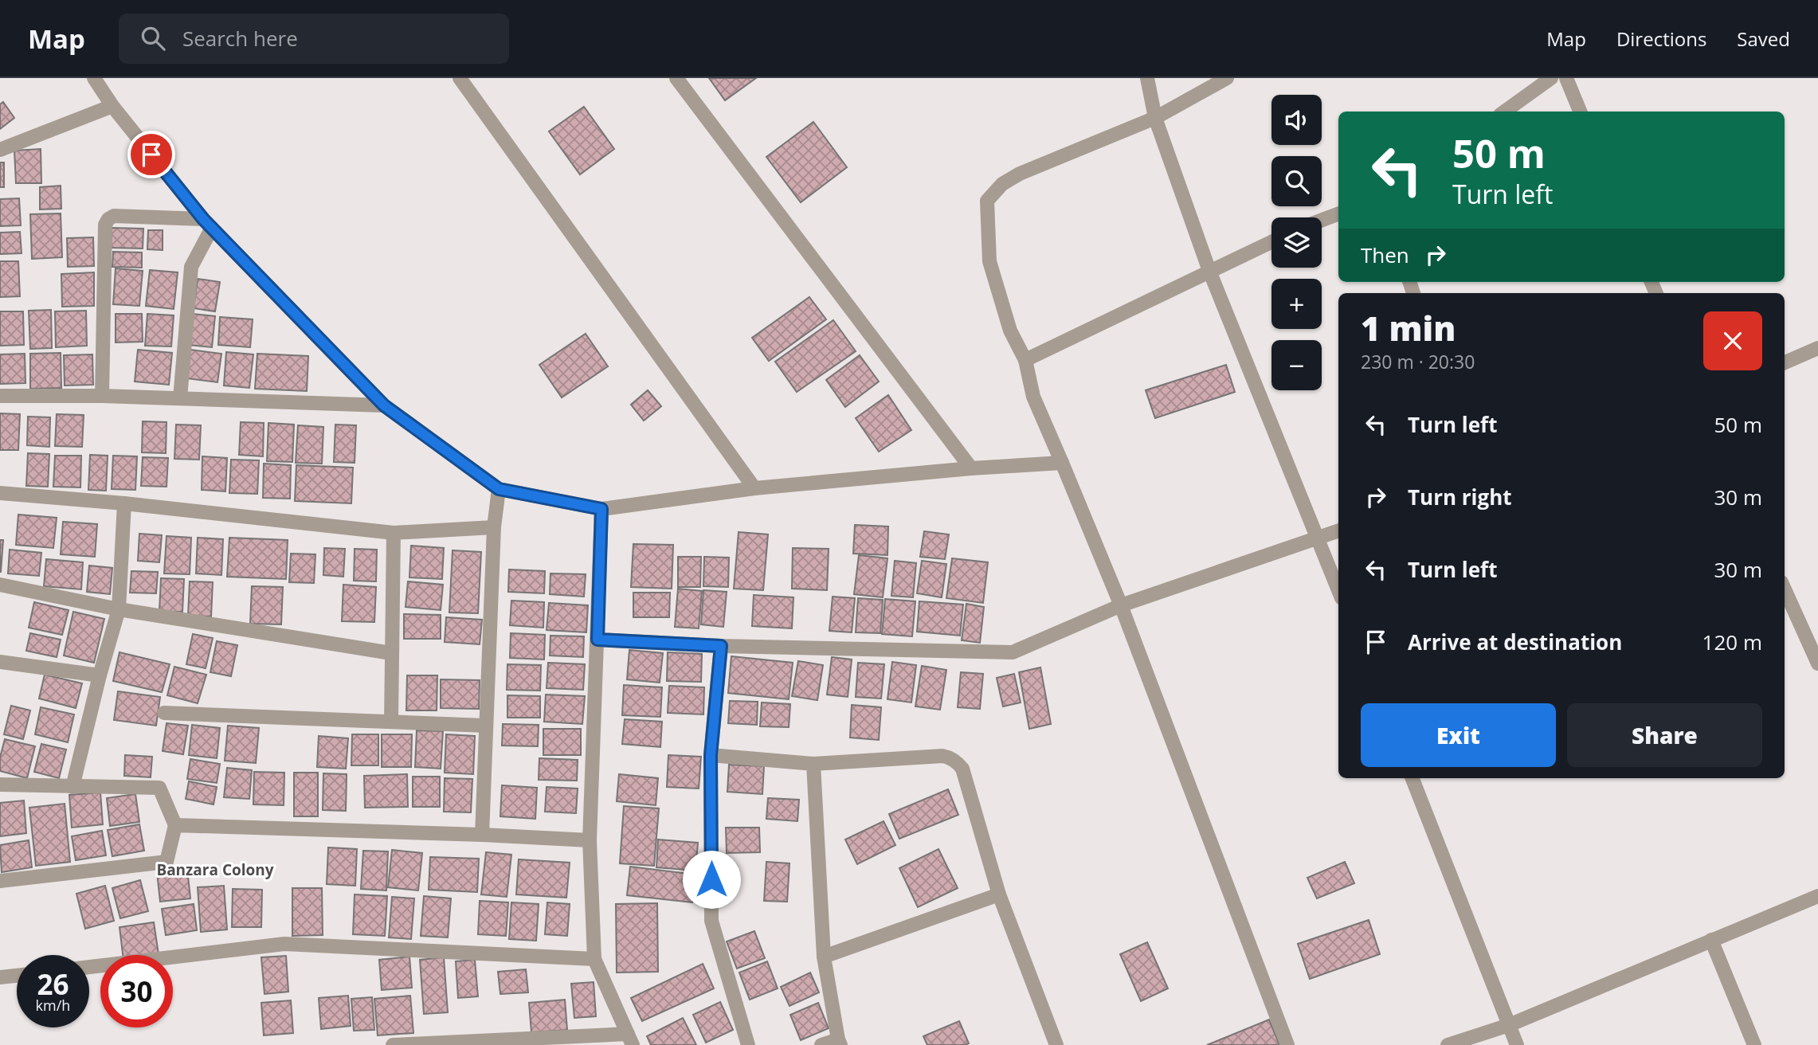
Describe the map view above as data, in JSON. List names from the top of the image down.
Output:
{
  "districts": ["Banzara Colony"],
  "page": {
    "header": "Map",
    "search": "Search here",
    "nav": ["Map", "Directions", "Saved"],
    "map_buttons": ["+", "−"],
    "turn": ["50 m", "Turn left"],
    "then": "Then",
    "heading": ["1 min", "230 m · 20:30"],
    "list": [
      {
        "name": "Turn left",
        "value": "50 m"
      },
      {
        "name": "Turn right",
        "value": "30 m"
      },
      {
        "name": "Turn left",
        "value": "30 m"
      },
      {
        "name": "Arrive at destination",
        "value": "120 m"
      }
    ],
    "buttons": ["Exit", "Share"],
    "speed": "26 km/h",
    "limit": "30"
  }
}
